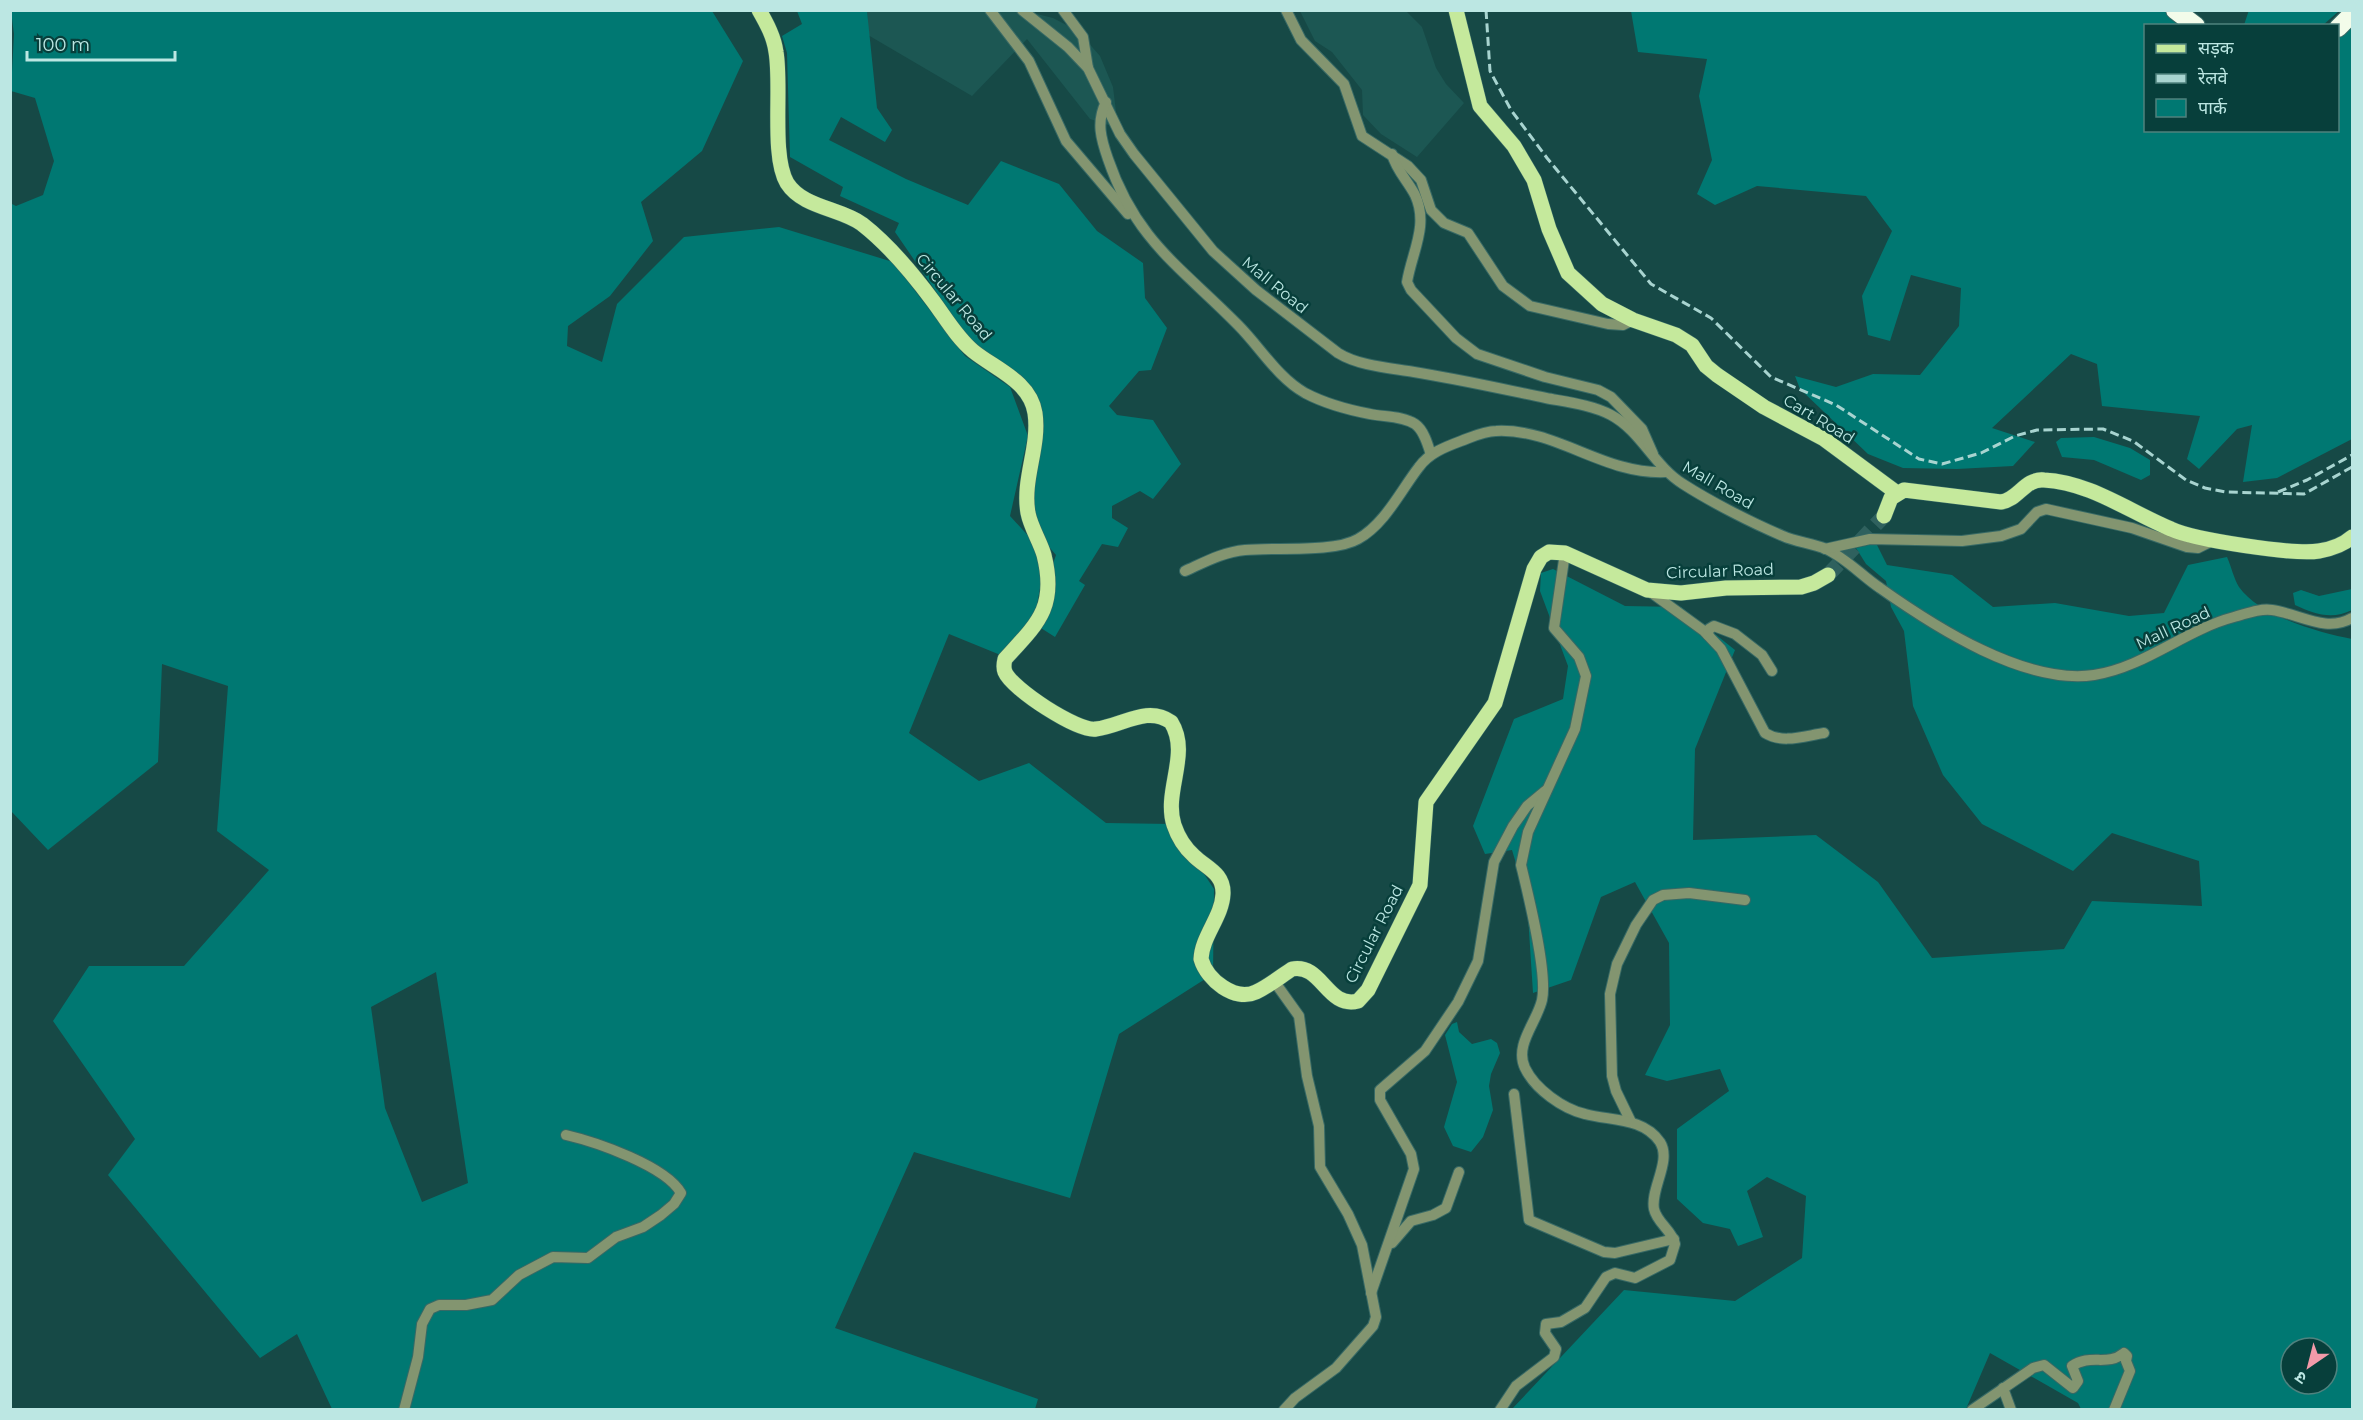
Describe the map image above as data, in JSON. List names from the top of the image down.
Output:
{
  "streets": {
    "main road": ["Circular Road", "Cart Road"],
    "street": ["Mall Road"]
  },
  "legend": ["सड़क", "रेलवे", "पार्क"],
  "scale_bar": "100 m",
  "north": "bottom left"
}
